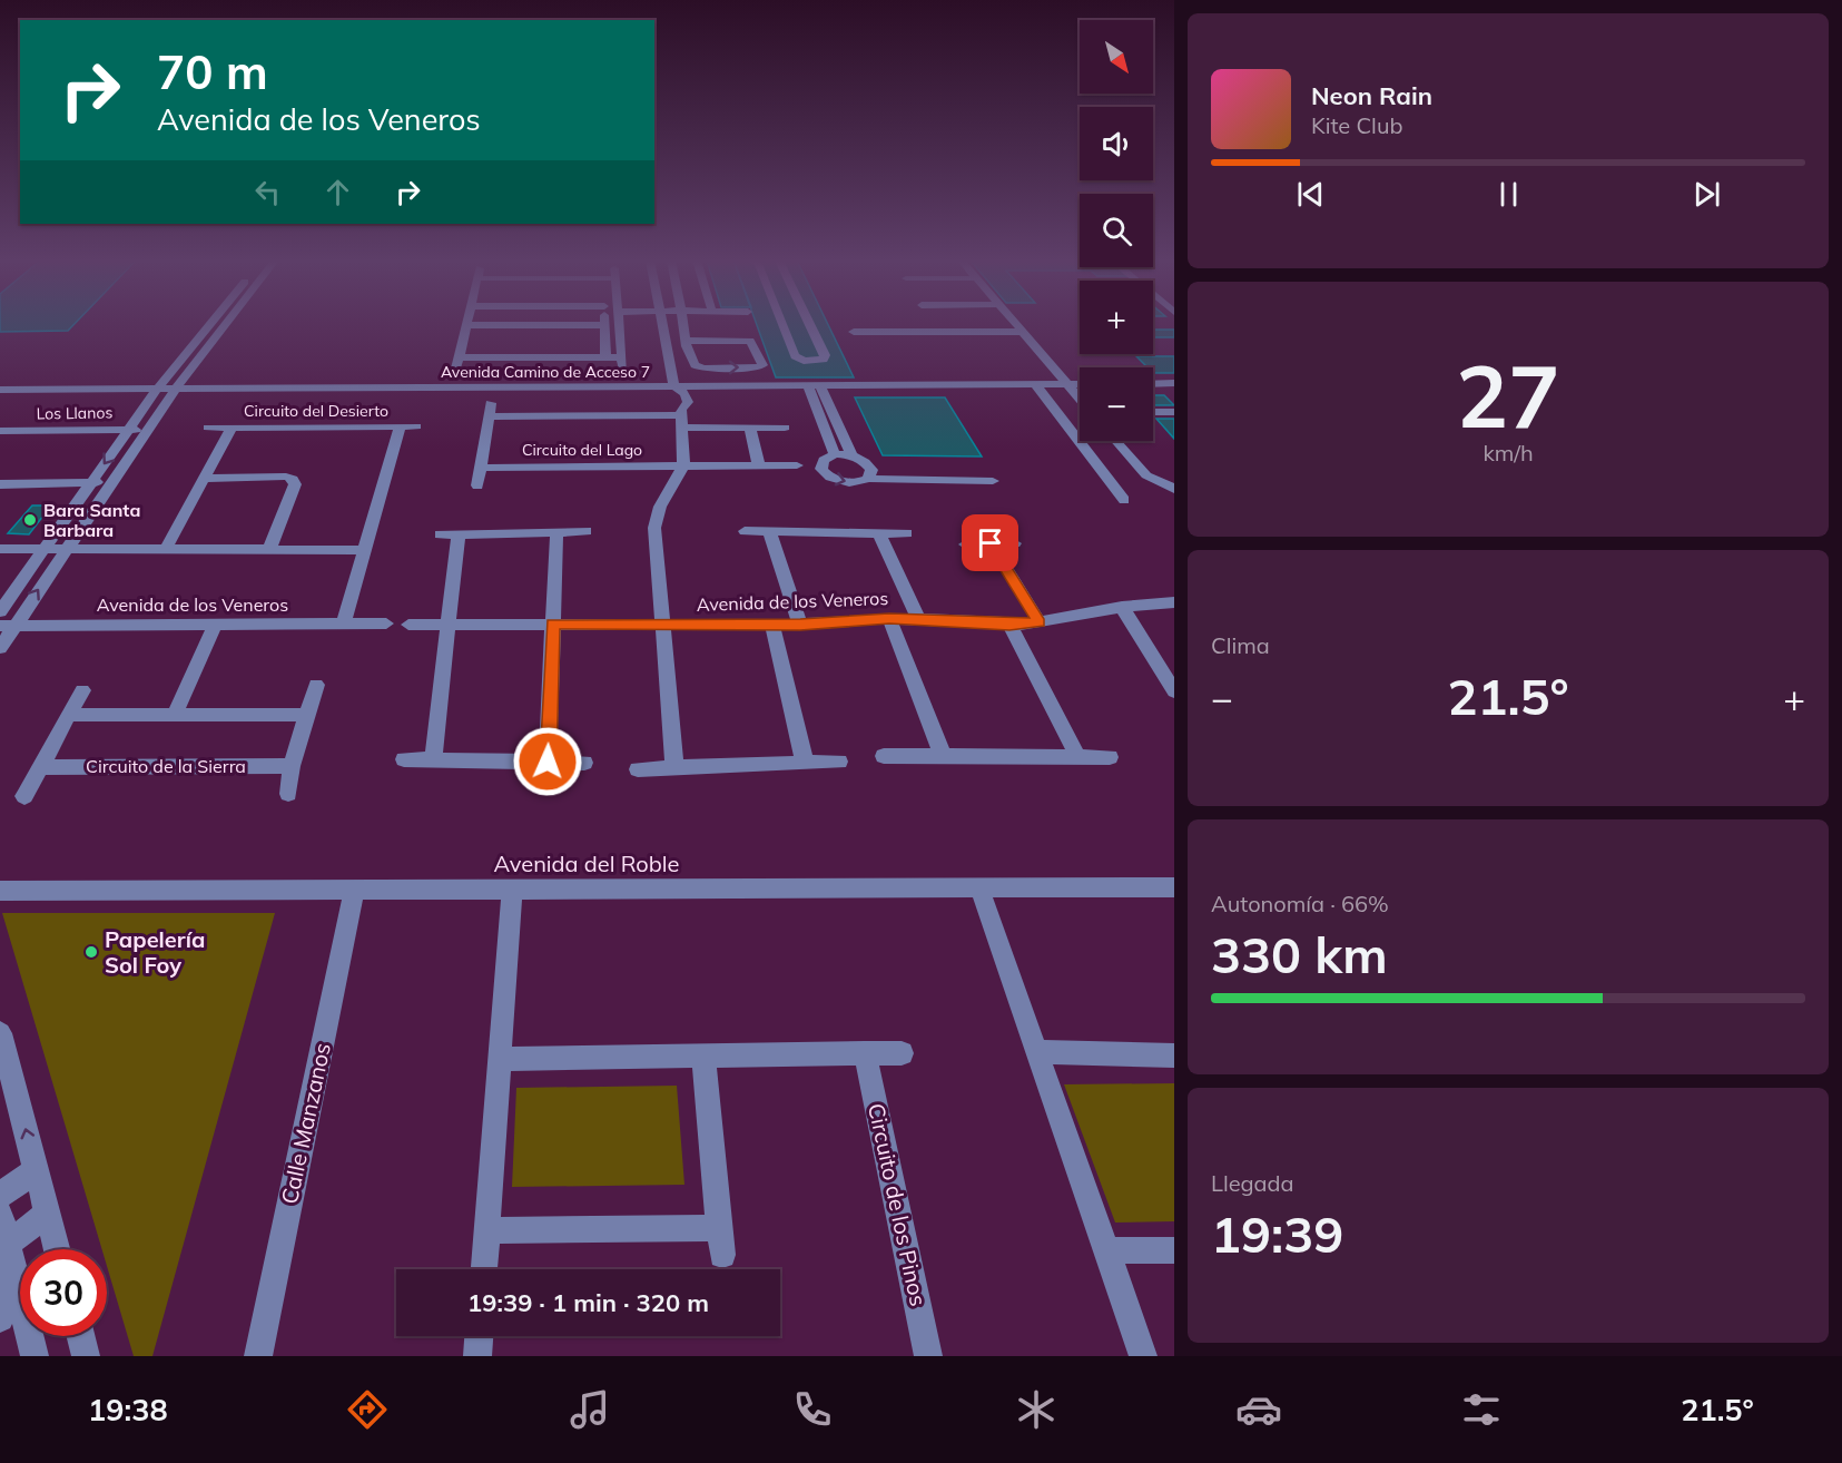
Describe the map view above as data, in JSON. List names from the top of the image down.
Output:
{
  "streets": {
    "street": [
      "Avenida Camino de Acceso 7",
      "Circuito del Desierto",
      "Los Llanos",
      "Circuito del Lago",
      "Avenida de los Veneros",
      "Circuito de la Sierra",
      "Avenida del Roble",
      "Calle Manzanos",
      "Circuito de los Pinos"
    ]
  },
  "crossings": [
    ["Circuito del Desierto", "Avenida de los Veneros"],
    ["Avenida del Roble", "Calle Manzanos"]
  ],
  "places": ["Bara Santa Barbara", "Papelería Sol Foy"],
  "north": "bottom right",
  "page": {
    "map_buttons": ["+", "−"],
    "turn": ["70 m", "Avenida de los Veneros"],
    "song": ["Neon Rain", "Kite Club"],
    "tile": [
      ["27", "km/h"],
      "Clima",
      ["Autonomía · 66%", "330 km"],
      ["Llegada", "19:39"]
    ],
    "heat": ["−", "21.5°", "+"],
    "limit": "30",
    "trip": "19:39 · 1 min · 320 m",
    "tabs": ["19:38", "21.5°"]
  }
}
